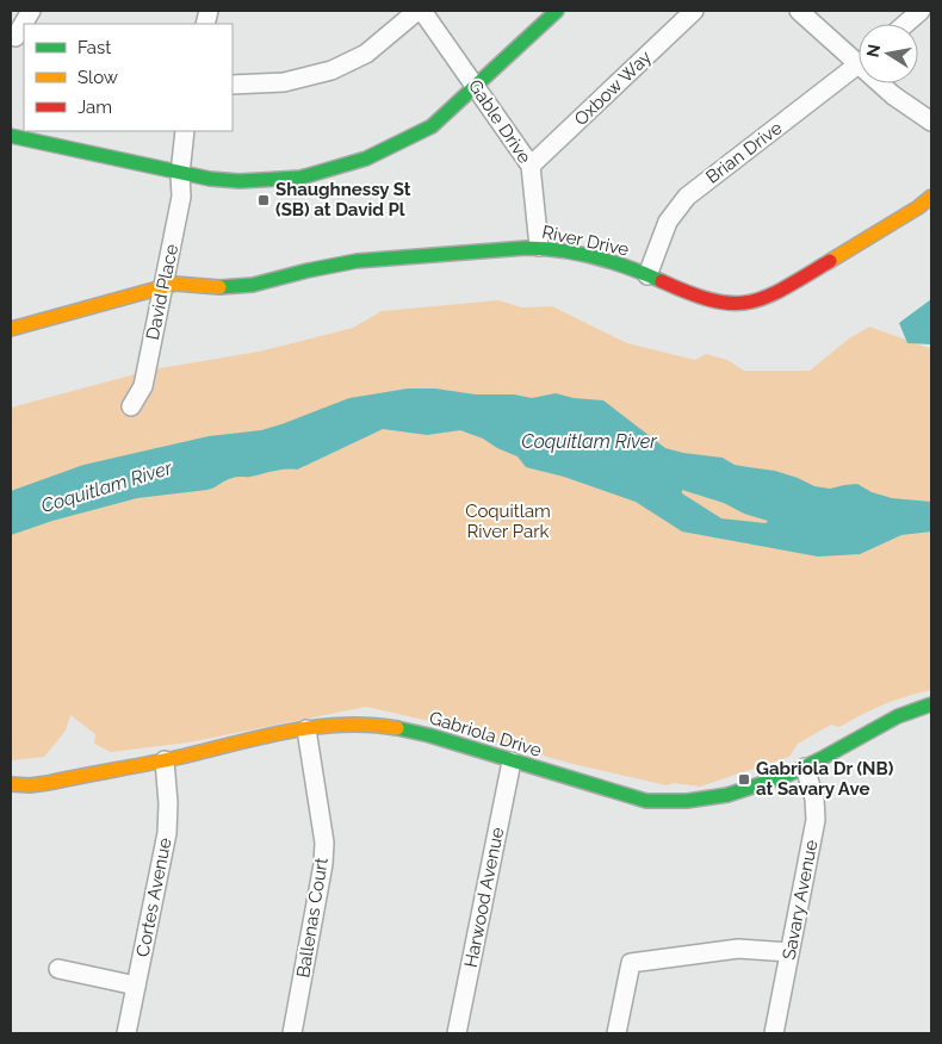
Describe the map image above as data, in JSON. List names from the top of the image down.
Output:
{
  "streets": {
    "street": [
      "Oxbow Way",
      "Gable Drive",
      "Brian Drive",
      "River Drive",
      "David Place",
      "Gabriola Drive",
      "Cortes Avenue",
      "Harwood Avenue",
      "Savary Avenue",
      "Ballenas Court"
    ]
  },
  "crossings": [
    ["Oxbow Way", "Gable Drive"],
    ["Gable Drive", "River Drive"],
    ["Brian Drive", "River Drive"],
    ["River Drive", "David Place"],
    ["Gabriola Drive", "Cortes Avenue"],
    ["Gabriola Drive", "Harwood Avenue"],
    ["Gabriola Drive", "Savary Avenue"],
    ["Gabriola Drive", "Ballenas Court"]
  ],
  "water": ["Coquitlam River"],
  "parks": ["Coquitlam River Park"],
  "places": {
    "transit": ["Shaughnessy St (SB) at David Pl", "Gabriola Dr (NB) at Savary Ave"]
  },
  "legend": ["Fast", "Slow", "Jam"],
  "north": "left"
}
